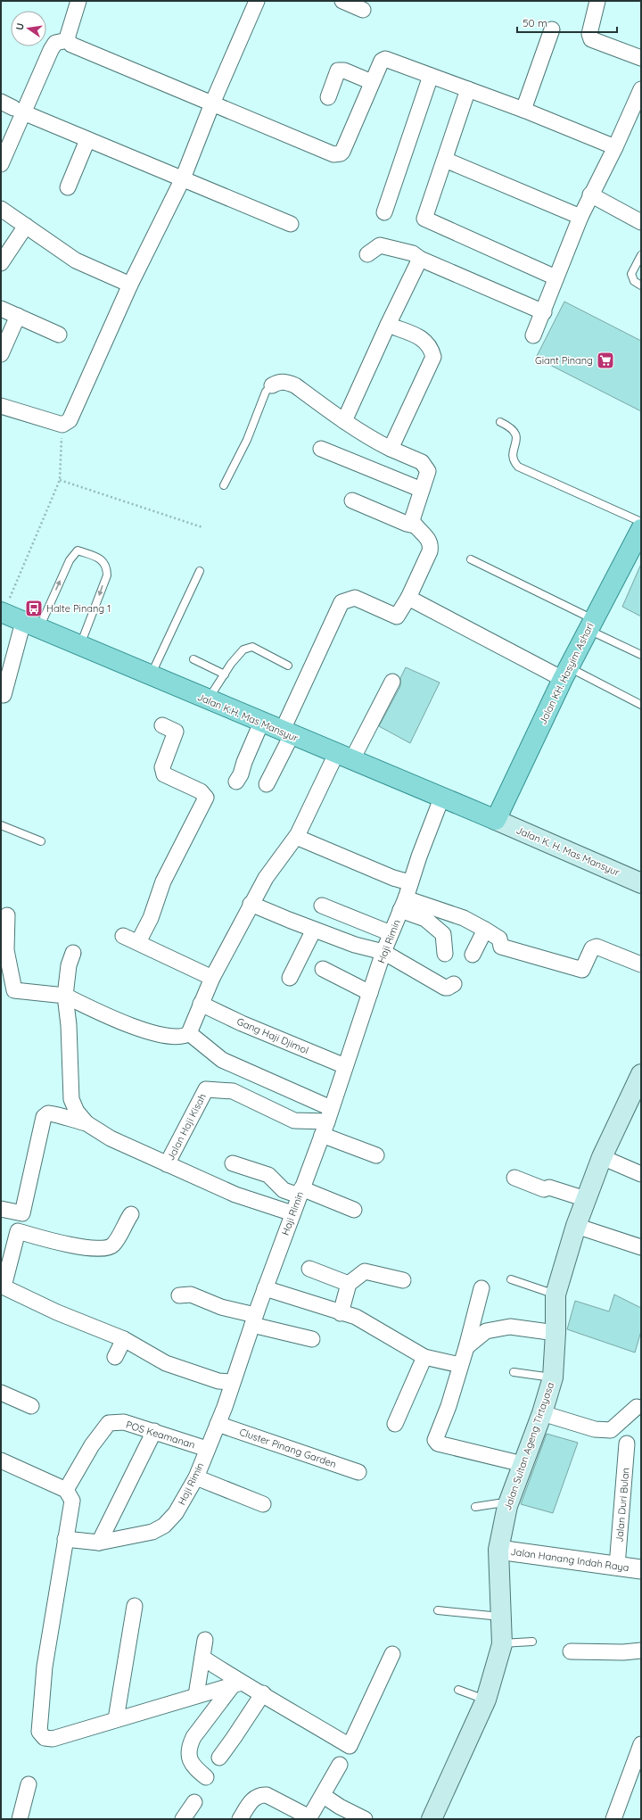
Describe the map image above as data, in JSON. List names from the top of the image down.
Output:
{
  "streets": {
    "main road": [
      "Jalan KH. Hasyim Ashari",
      "Jalan K.H. Mas Mansyur",
      "Jalan K. H. Mas Mansyur",
      "Jalan Sultan Ageng Tirtayasa"
    ],
    "street": [
      "Haji Rimin",
      "Gang Haji Djimol",
      "Jalan Haji Kisah",
      "POS Keamanan",
      "Cluster Pinang Garden",
      "Jalan Duri Bulan",
      "Jalan Hanang Indah Raya"
    ]
  },
  "crossings": [
    ["Jalan KH. Hasyim Ashari", "Jalan K.H. Mas Mansyur"],
    ["Jalan KH. Hasyim Ashari", "Jalan K. H. Mas Mansyur"],
    ["Jalan K.H. Mas Mansyur", "Jalan K. H. Mas Mansyur"],
    ["Jalan K.H. Mas Mansyur", "Haji Rimin"],
    ["Haji Rimin", "Gang Haji Djimol"],
    ["Haji Rimin", "Jalan Haji Kisah"],
    ["Haji Rimin", "POS Keamanan"],
    ["Haji Rimin", "Cluster Pinang Garden"],
    ["Jalan Sultan Ageng Tirtayasa", "Jalan Hanang Indah Raya"],
    ["Jalan Duri Bulan", "Jalan Hanang Indah Raya"]
  ],
  "places": {
    "supermarket": ["Giant Pinang"],
    "bus stop": ["Halte Pinang 1"]
  },
  "scale_bar": "50 m",
  "north": "left"
}
